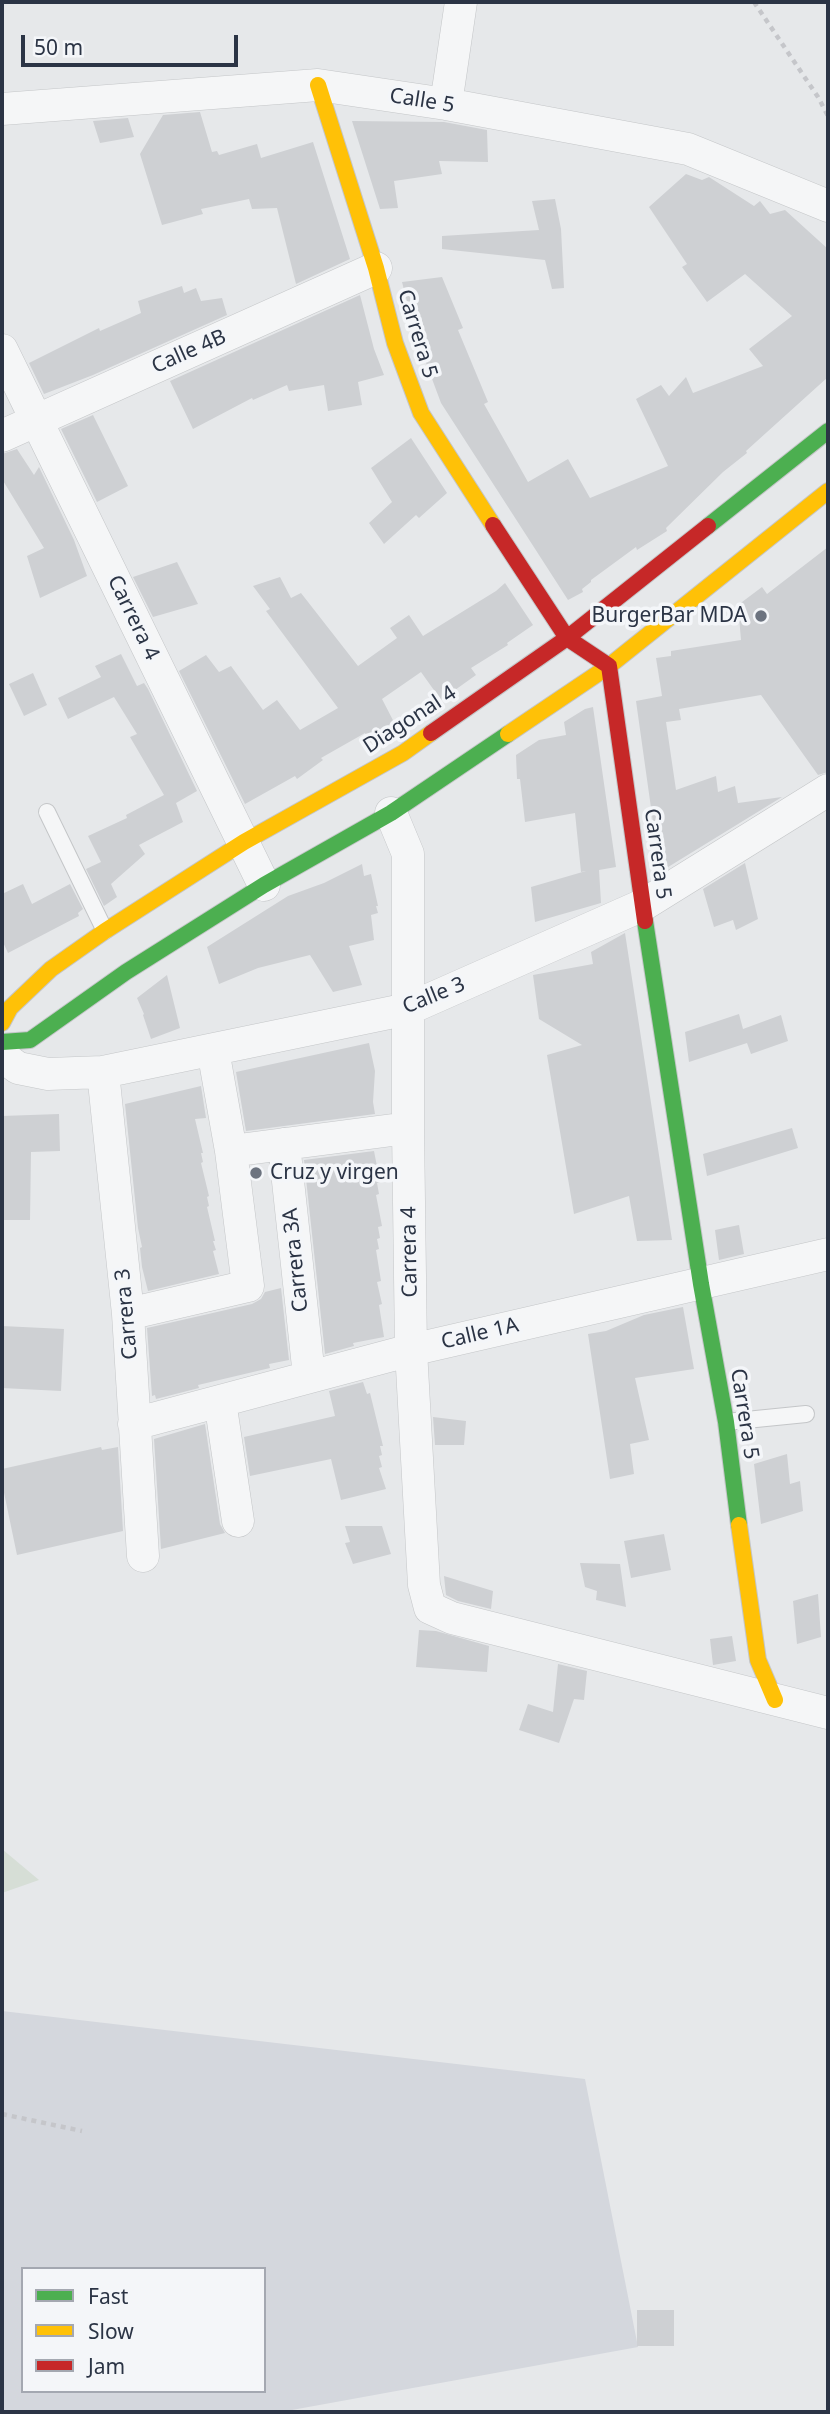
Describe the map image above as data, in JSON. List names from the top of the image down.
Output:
{
  "streets": {
    "street": [
      "Calle 5",
      "Carrera 5",
      "Calle 4B",
      "Carrera 4",
      "Diagonal 4",
      "Calle 3",
      "Carrera 3A",
      "Carrera 3",
      "Calle 1A"
    ]
  },
  "crossings": [
    ["Calle 5", "Carrera 5"],
    ["Carrera 5", "Calle 4B"],
    ["Carrera 5", "Carrera 4"],
    ["Carrera 5", "Diagonal 4"],
    ["Carrera 5", "Calle 3"],
    ["Carrera 5", "Calle 1A"],
    ["Calle 4B", "Carrera 4"],
    ["Carrera 4", "Diagonal 4"],
    ["Carrera 4", "Calle 3"],
    ["Carrera 4", "Calle 1A"],
    ["Calle 3", "Carrera 3"],
    ["Carrera 3A", "Calle 1A"],
    ["Carrera 3", "Calle 1A"]
  ],
  "places": ["BurgerBar MDA", "Cruz y virgen"],
  "legend": ["Fast", "Slow", "Jam"],
  "scale_bar": "50 m"
}
